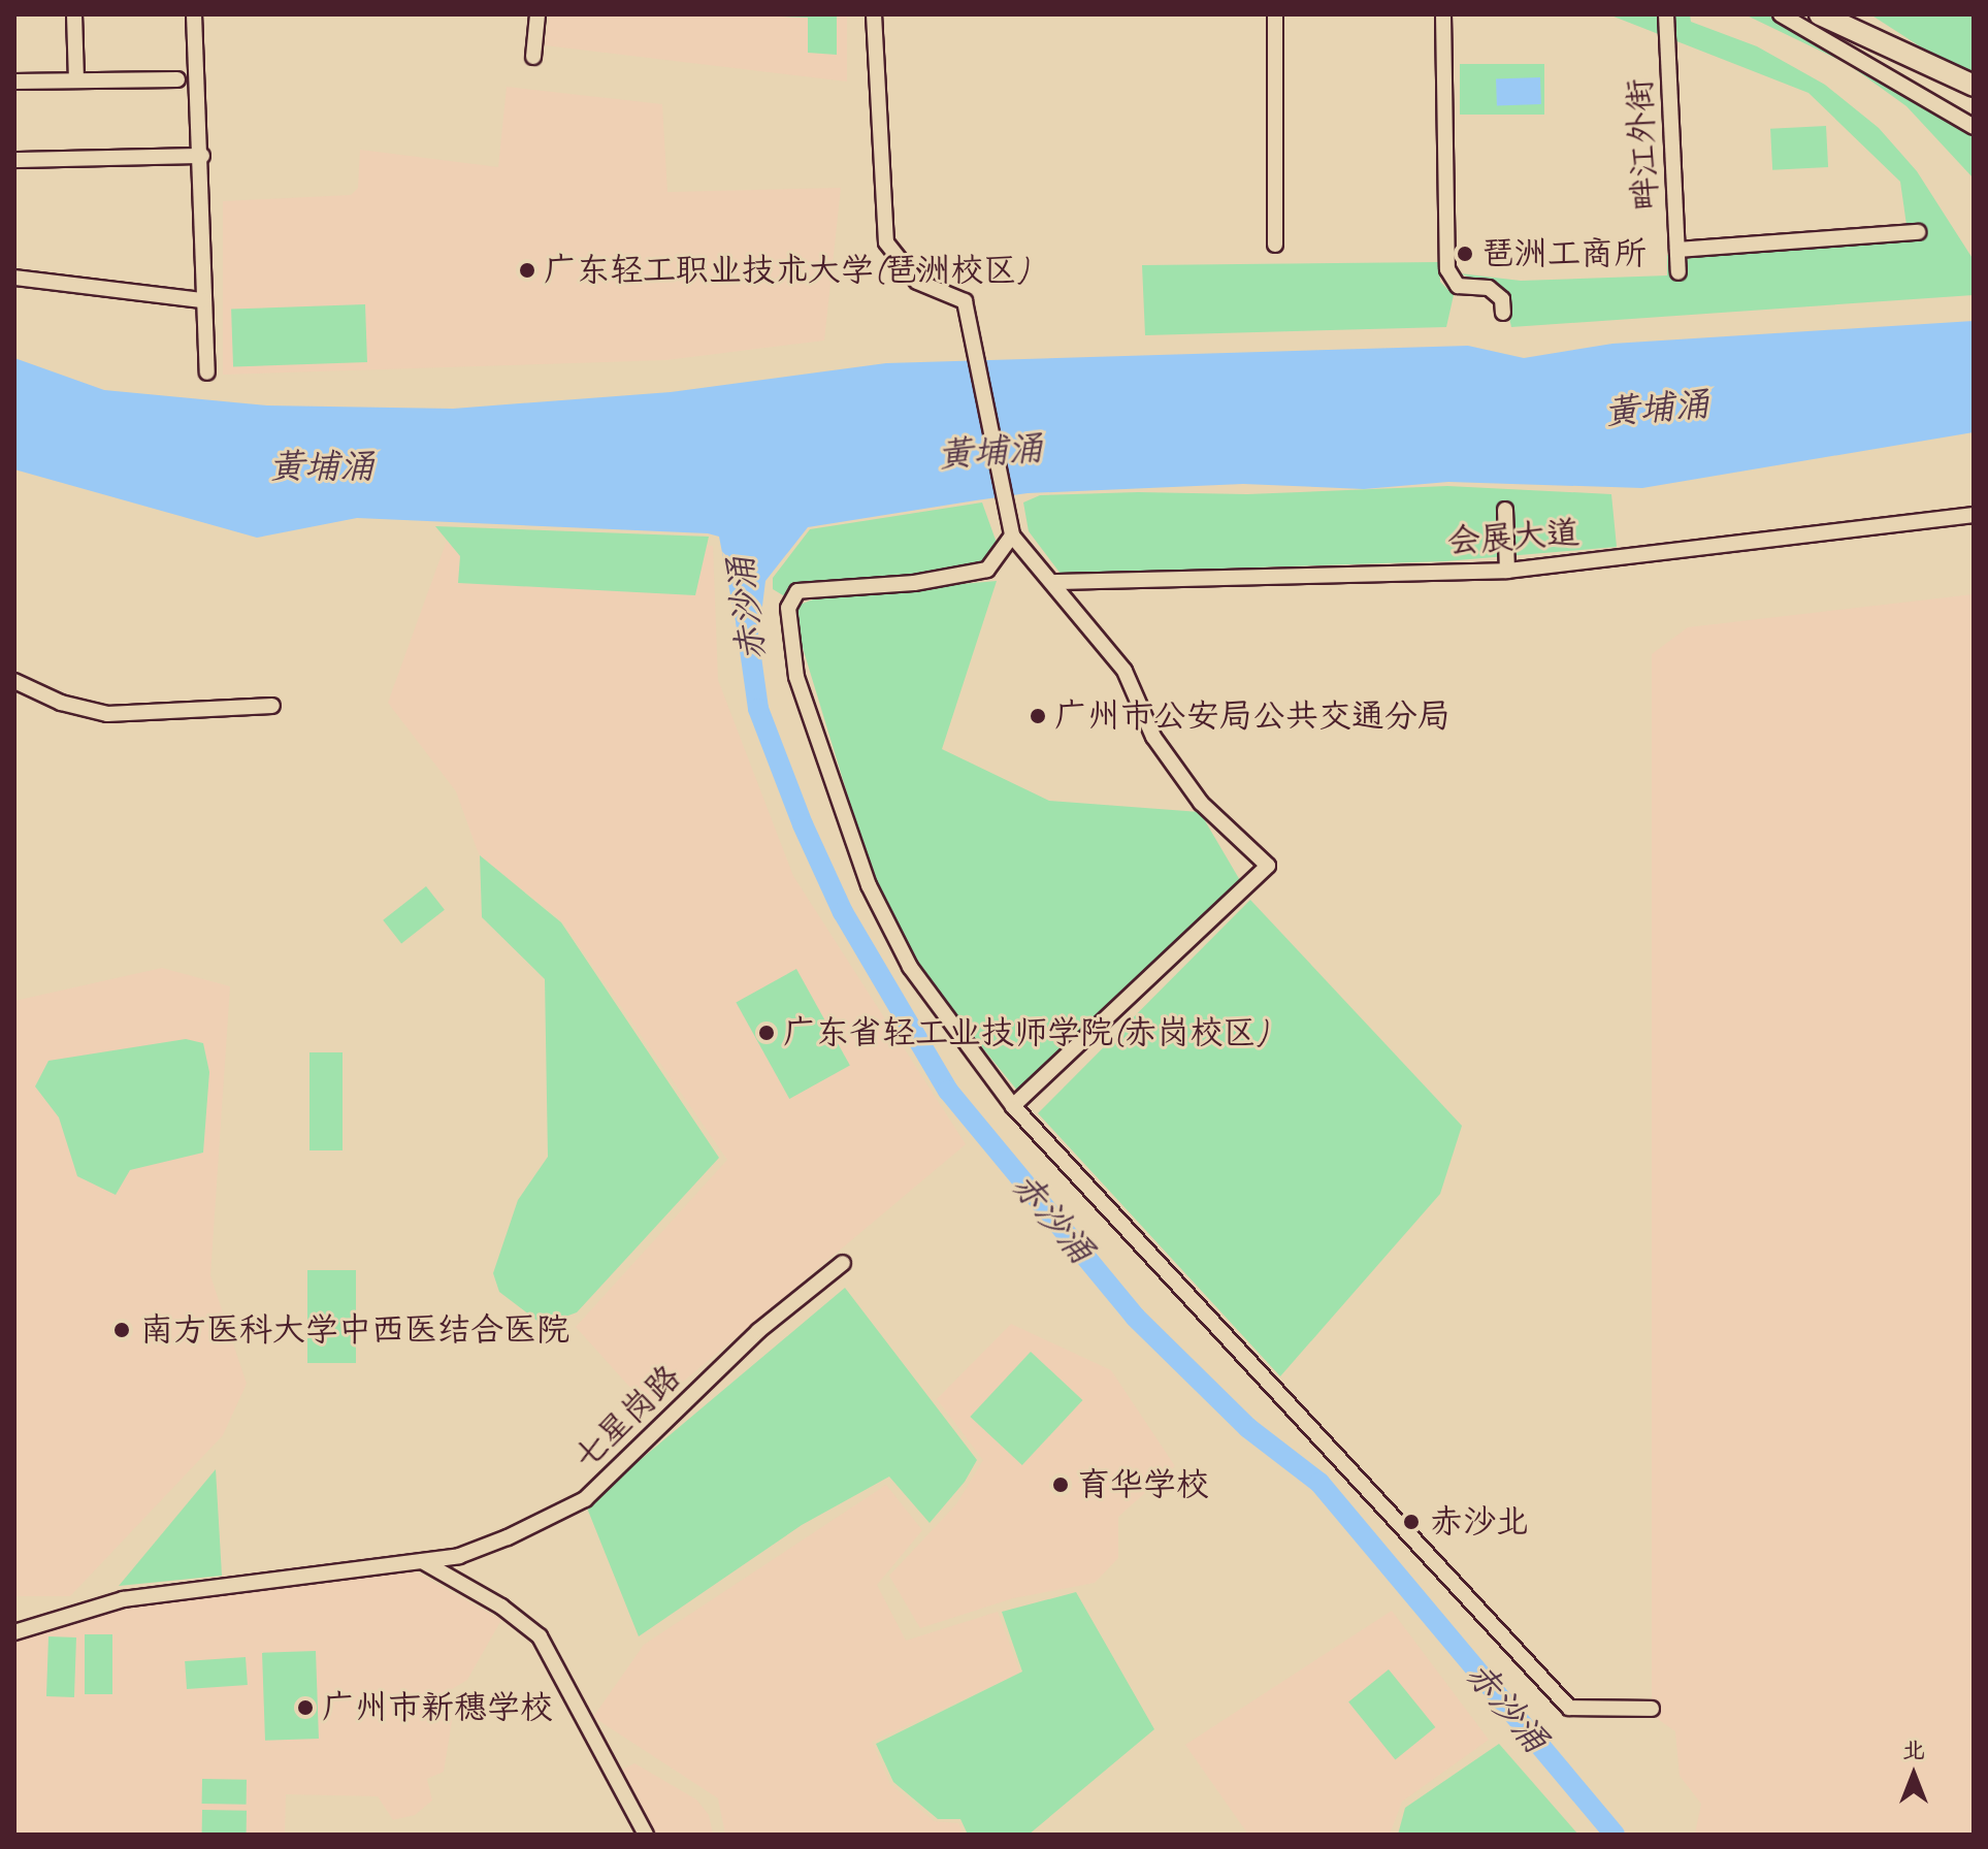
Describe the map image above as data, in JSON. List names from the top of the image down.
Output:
{
  "streets": {
    "street": ["畔江外街", "会展大道", "七星岗路"]
  },
  "water": ["黄埔涌", "赤沙涌"],
  "places": [
    "琶洲工商所",
    "广东轻工职业技术大学(琶洲校区)",
    "广州市公安局公共交通分局",
    "广东省轻工业技师学院(赤岗校区)",
    "南方医科大学中西医结合医院",
    "育华学校",
    "赤沙北",
    "广州市新穗学校"
  ],
  "north": "top"
}
